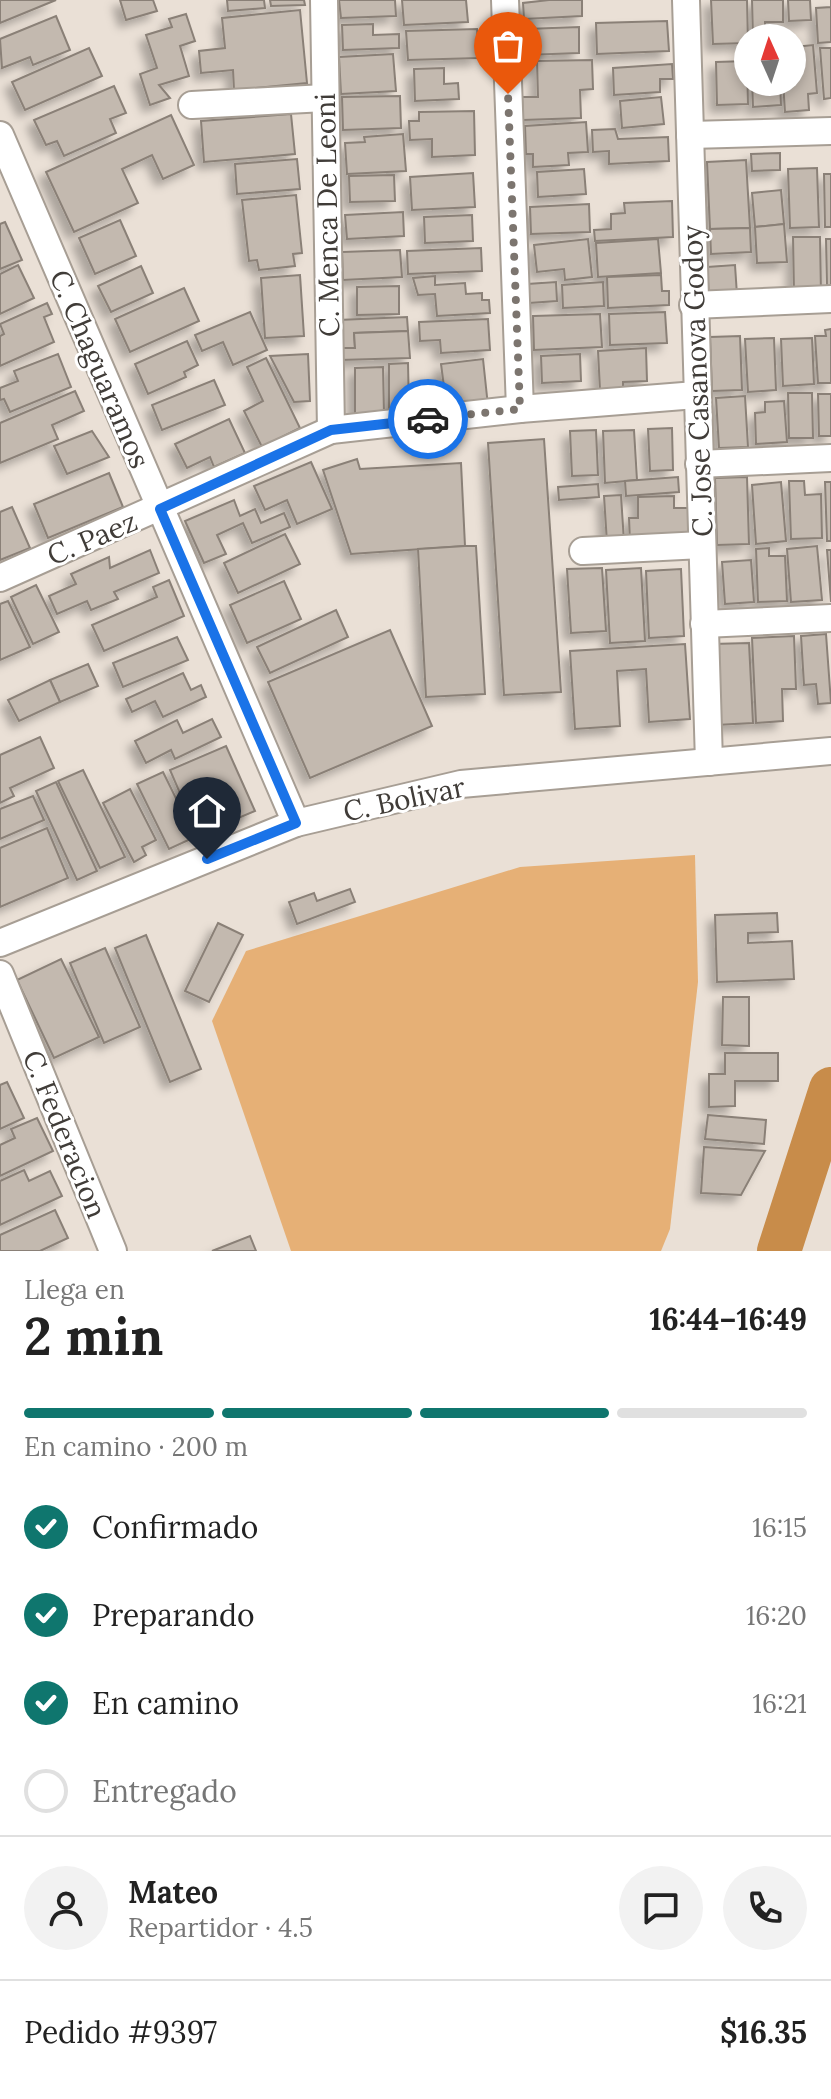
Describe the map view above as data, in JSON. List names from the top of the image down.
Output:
{
  "streets": {
    "street": [
      "C. Menca De Leoni",
      "C. Chaguaramos",
      "C. Jose Casanova Godoy",
      "C. Paez",
      "C. Bolivar",
      "C. Federacion"
    ]
  },
  "crossings": [
    ["C. Menca De Leoni", "C. Paez"],
    ["C. Chaguaramos", "C. Paez"],
    ["C. Chaguaramos", "C. Bolivar"],
    ["C. Jose Casanova Godoy", "C. Paez"],
    ["C. Jose Casanova Godoy", "C. Bolivar"]
  ],
  "north": "top",
  "page": {
    "heading": ["2 min", "Llega en", "16:44–16:49"],
    "panel": [
      "Mateo",
      "Repartidor · 4.5",
      "Pedido #9397",
      "$16.35"
    ],
    "bar": "En camino · 200 m",
    "list": [
      ["Confirmado", "16:15"],
      ["Preparando", "16:20"],
      ["En camino", "16:21"],
      "Entregado"
    ]
  }
}
